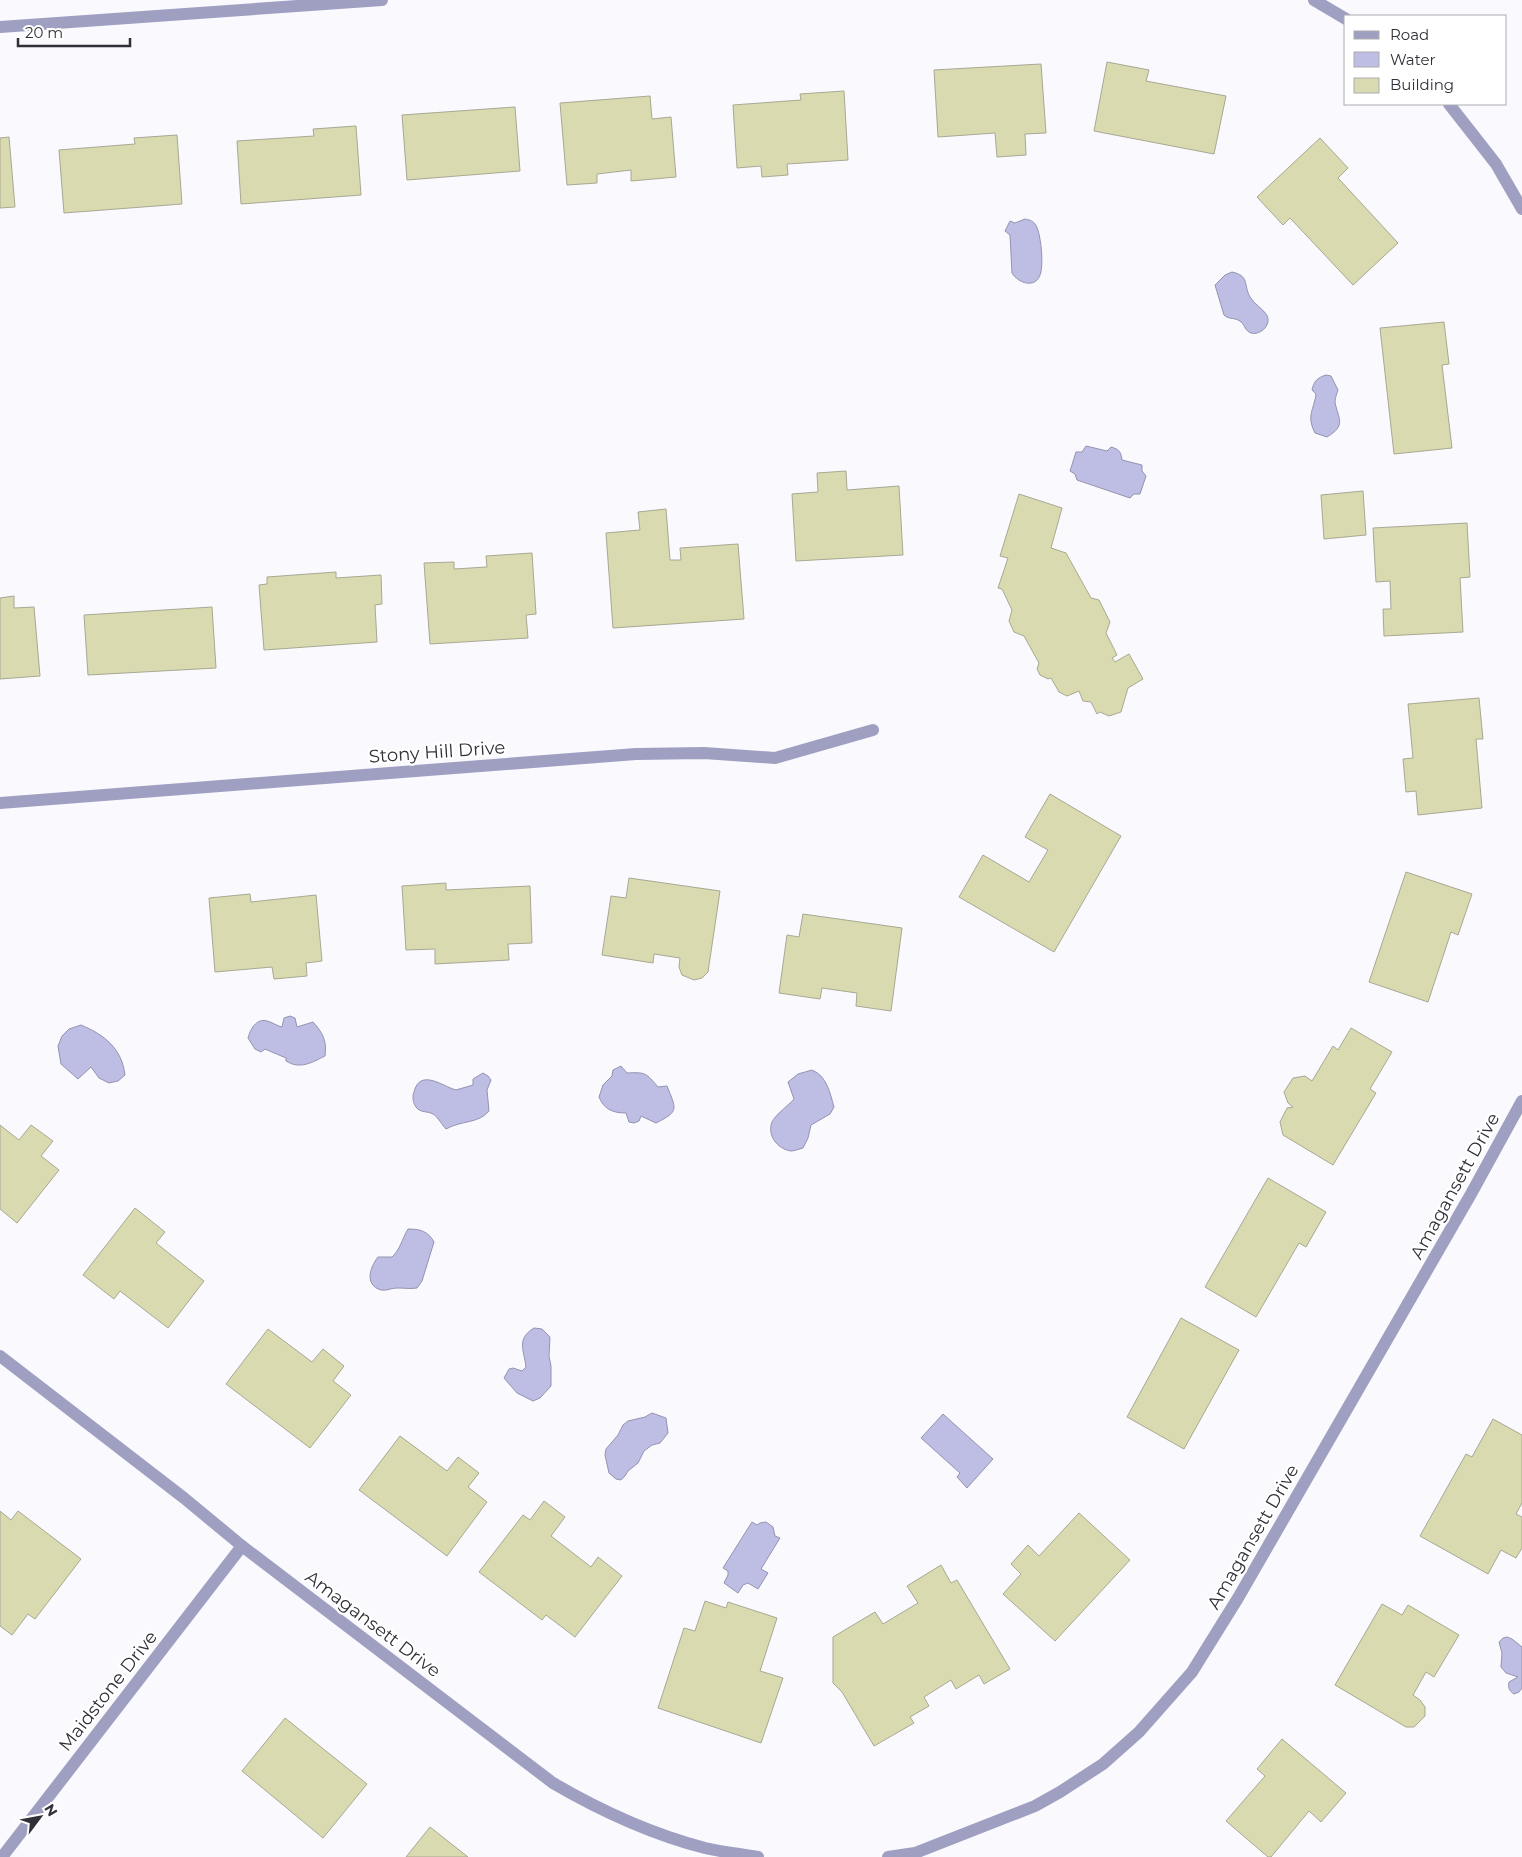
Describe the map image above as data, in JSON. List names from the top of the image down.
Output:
{
  "streets": {
    "street": ["Stony Hill Drive", "Amagansett Drive", "Maidstone Drive"]
  },
  "crossings": [
    ["Amagansett Drive", "Maidstone Drive"]
  ],
  "legend": ["Road", "Water", "Building"],
  "scale_bar": "20 m",
  "north": "top right"
}
